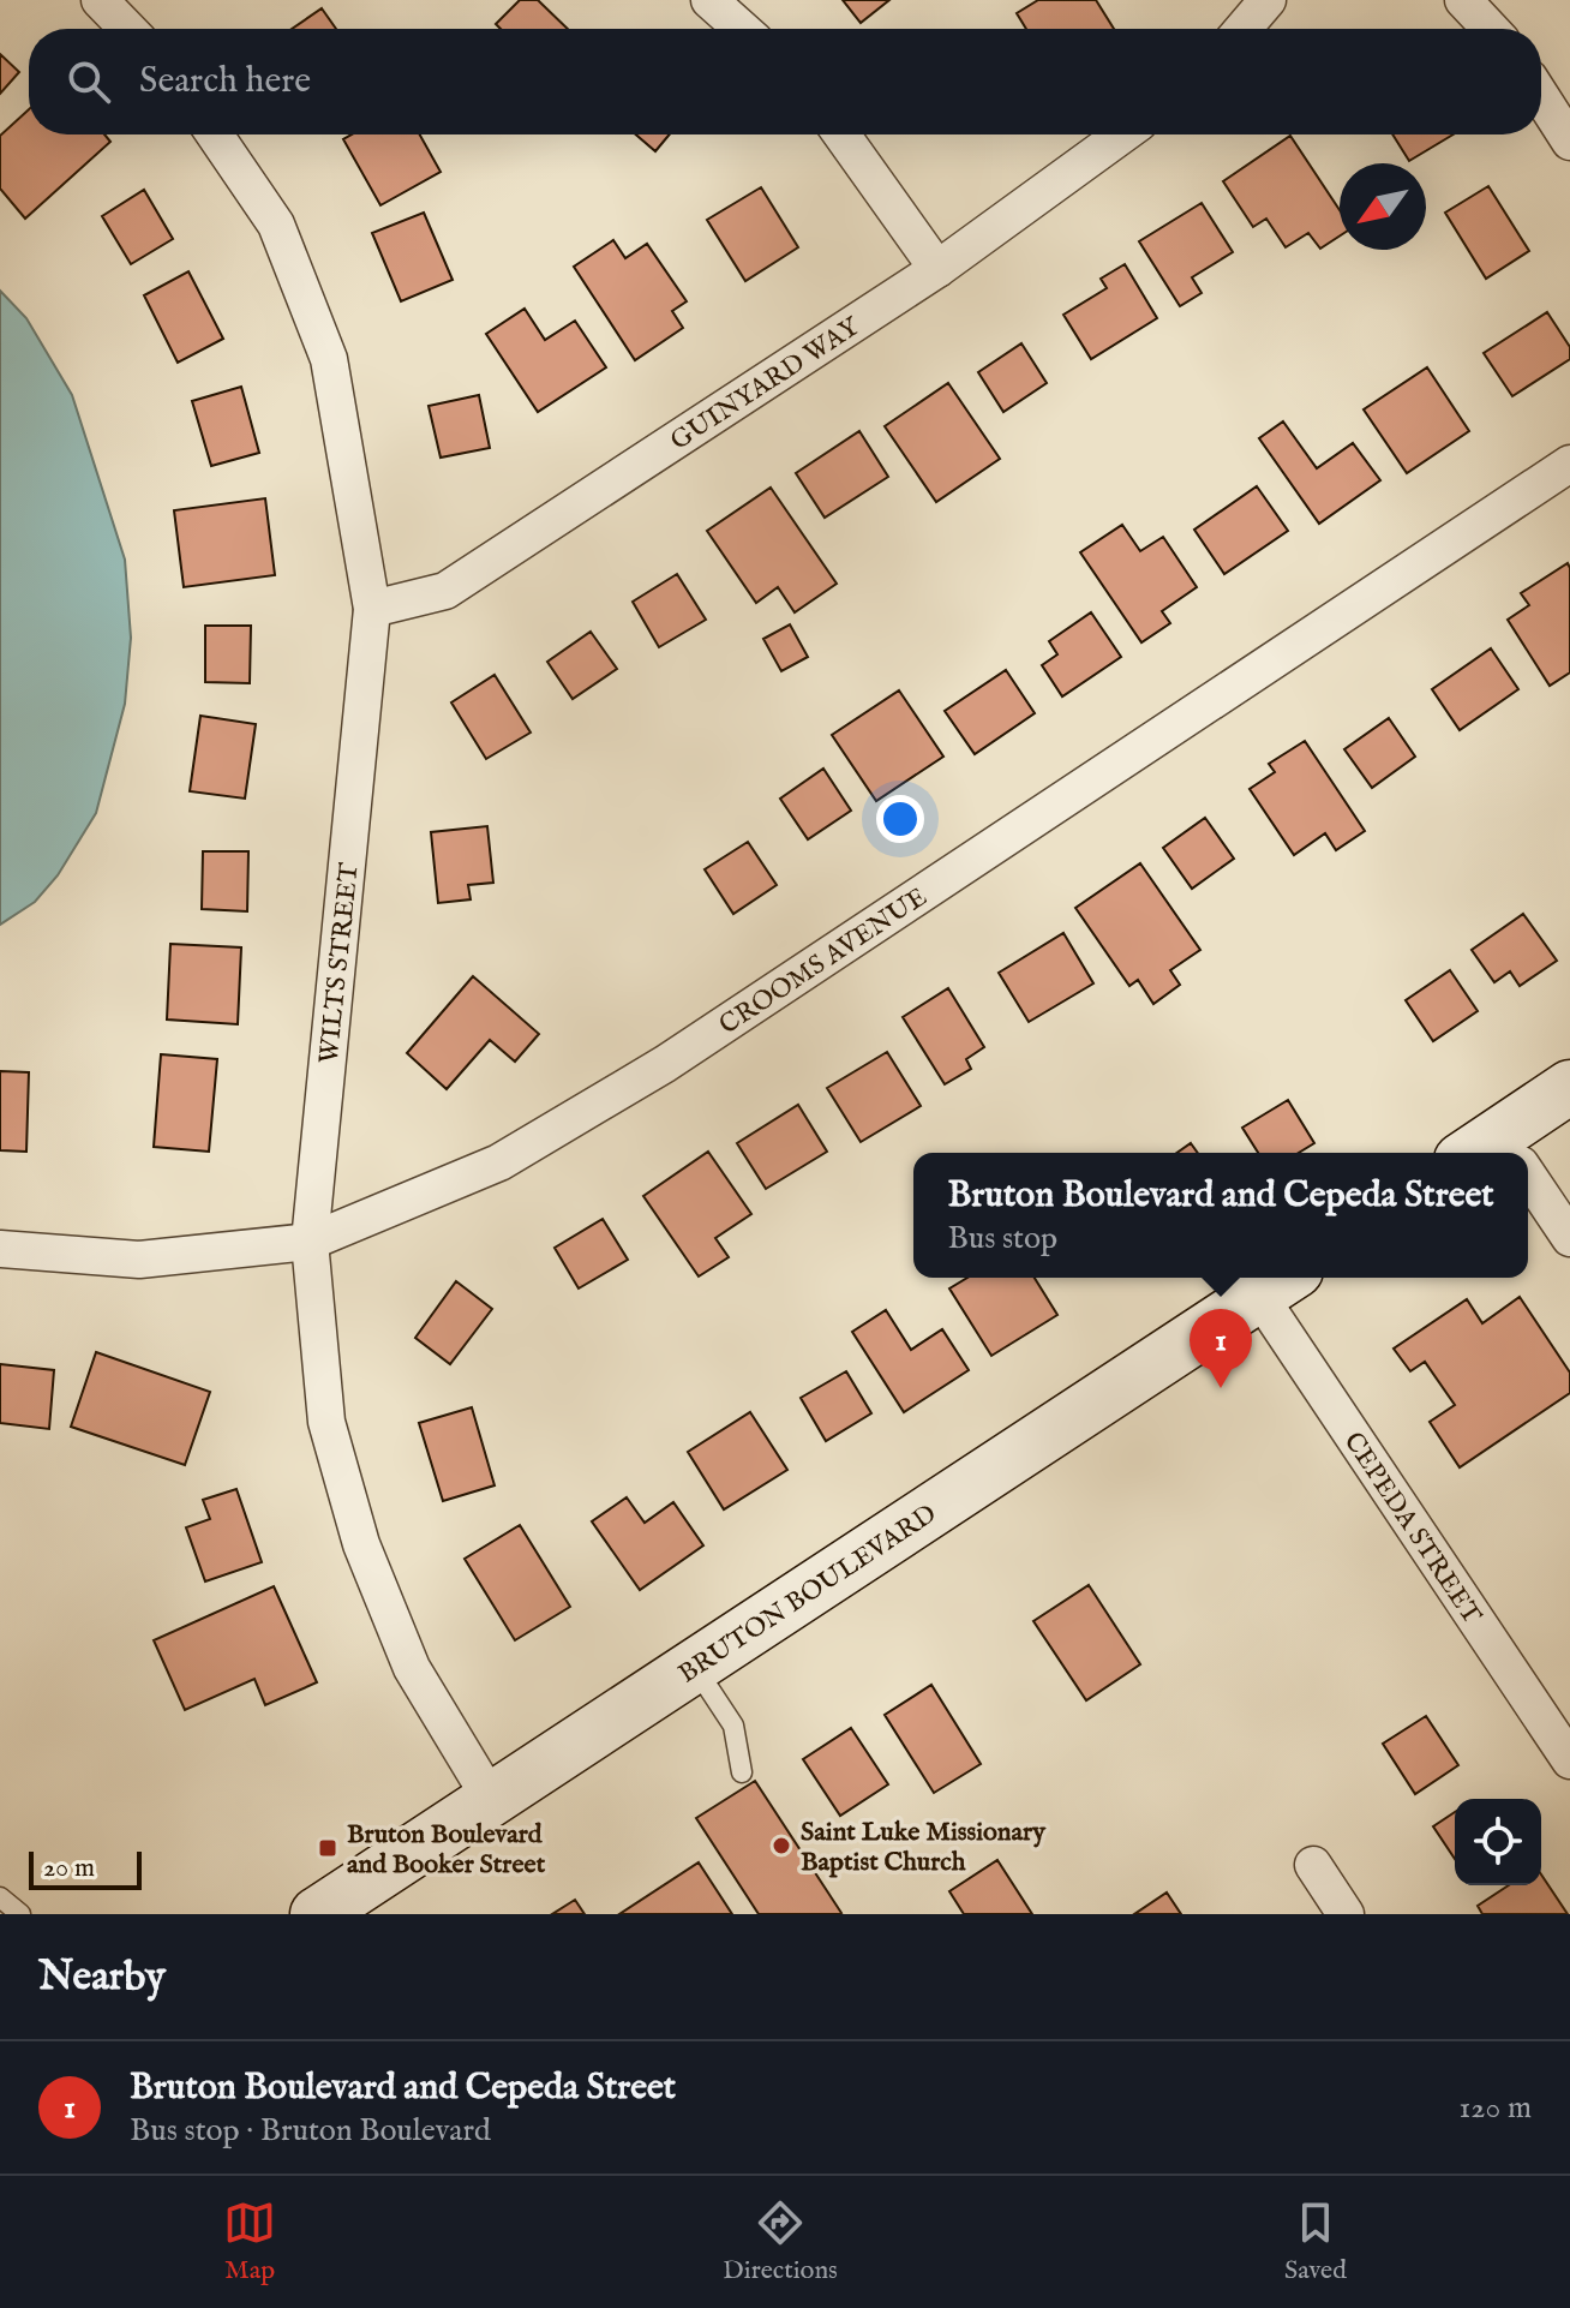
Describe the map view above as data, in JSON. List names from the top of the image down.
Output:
{
  "streets": {
    "street": [
      "GUINYARD WAY",
      "CROOMS AVENUE",
      "WILTS STREET",
      "CEPEDA STREET",
      "BRUTON BOULEVARD"
    ]
  },
  "crossings": [
    ["GUINYARD WAY", "WILTS STREET"],
    ["CROOMS AVENUE", "WILTS STREET"],
    ["WILTS STREET", "BRUTON BOULEVARD"],
    ["CEPEDA STREET", "BRUTON BOULEVARD"]
  ],
  "places": {
    "other": ["Saint Luke Missionary Baptist Church"],
    "transit": ["Bruton Boulevard and Booker Street"]
  },
  "scale_bar": "20 m",
  "north": "bottom left",
  "page": {
    "search": "Search here",
    "popup": ["Bruton Boulevard and Cepeda Street", "Bus stop"],
    "pins": "1",
    "scale": "20 m",
    "heading": "Nearby",
    "list": [
      {
        "mark": "1",
        "name": "Bruton Boulevard and Cepeda Street",
        "note": "Bus stop · Bruton Boulevard",
        "value": "120 m"
      }
    ],
    "nav": ["Map", "Directions", "Saved"]
  }
}
